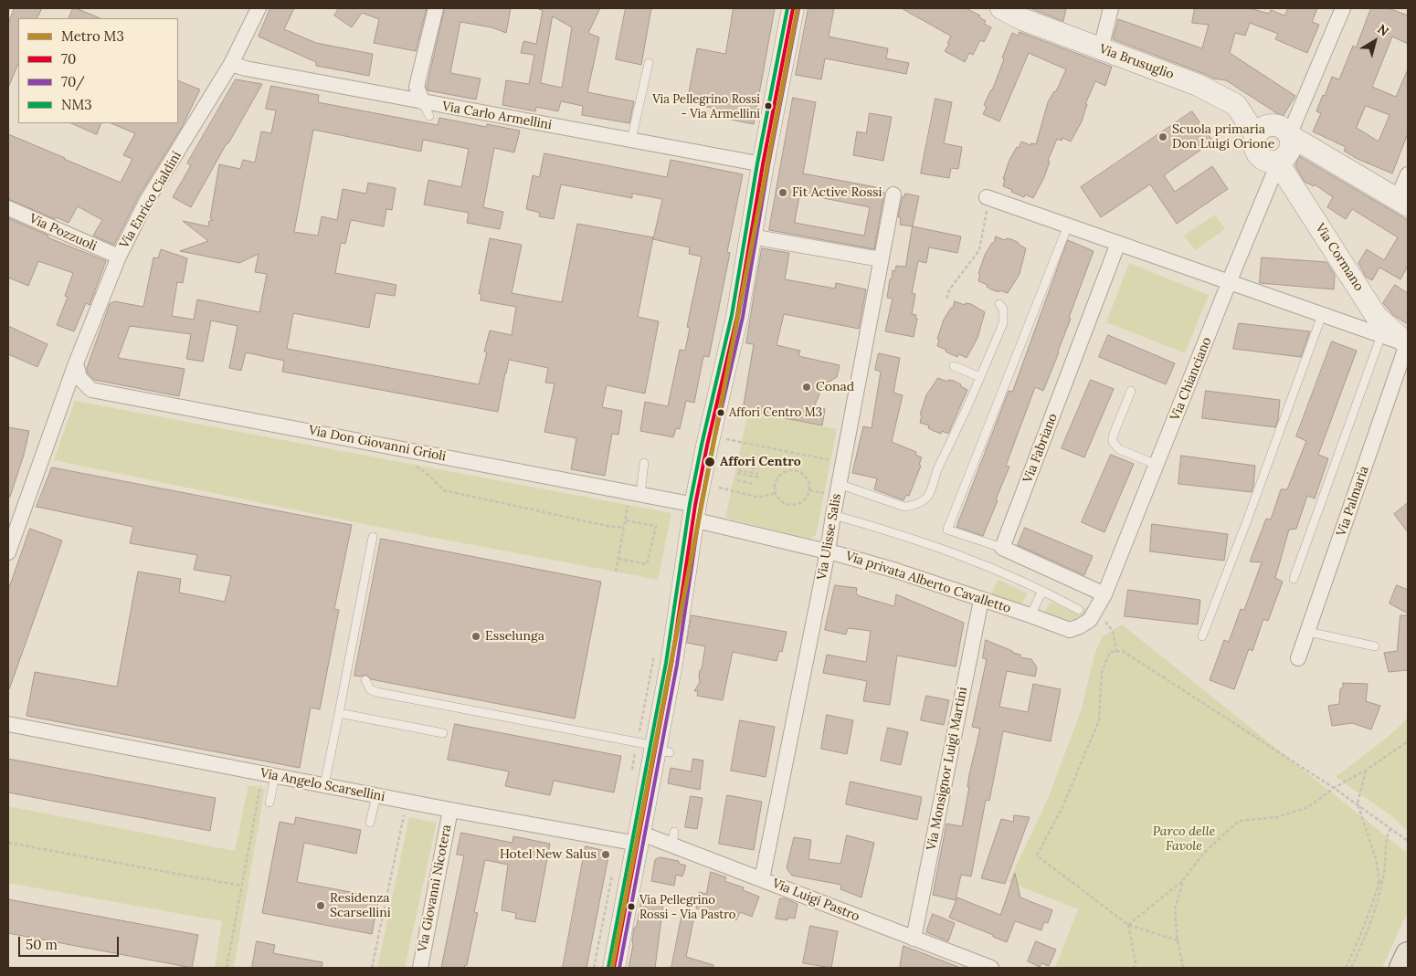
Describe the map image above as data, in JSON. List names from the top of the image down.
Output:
{
  "streets": {
    "main road": ["Via Brusuglio", "Via Cormano"],
    "street": [
      "Via Carlo Armellini",
      "Via Enrico Cialdini",
      "Via Pozzuoli",
      "Via Chianciano",
      "Via Don Giovanni Grioli",
      "Via Fabriano",
      "Via Palmaria",
      "Via Ulisse Salis",
      "Via privata Alberto Cavalletto",
      "Via Monsignor Luigi Martini",
      "Via Angelo Scarsellini",
      "Via Giovanni Nicotera",
      "Via Luigi Pastro"
    ]
  },
  "crossings": [
    ["Via Brusuglio", "Via Cormano"],
    ["Via Brusuglio", "Via Chianciano"],
    ["Via Carlo Armellini", "Via Enrico Cialdini"],
    ["Via Enrico Cialdini", "Via Pozzuoli"],
    ["Via Cormano", "Via Chianciano"],
    ["Via Cormano", "Via Palmaria"],
    ["Via Chianciano", "Via privata Alberto Cavalletto"],
    ["Via Don Giovanni Grioli", "Via privata Alberto Cavalletto"],
    ["Via Ulisse Salis", "Via privata Alberto Cavalletto"],
    ["Via Ulisse Salis", "Via Luigi Pastro"],
    ["Via privata Alberto Cavalletto", "Via Monsignor Luigi Martini"],
    ["Via Monsignor Luigi Martini", "Via Luigi Pastro"],
    ["Via Angelo Scarsellini", "Via Giovanni Nicotera"],
    ["Via Angelo Scarsellini", "Via Luigi Pastro"]
  ],
  "parks": ["Parco delle Favole"],
  "places": [
    "Via Pellegrino Rossi - Via Armellini",
    "Scuola primaria Don Luigi Orione",
    "Fit Active Rossi",
    "Conad",
    "Affori Centro M3",
    "Affori Centro",
    "Esselunga",
    "Hotel New Salus",
    "Residenza Scarsellini",
    "Via Pellegrino Rossi - Via Pastro"
  ],
  "lines": [
    "metro line M3",
    "transit line 70",
    "transit line NM3",
    "transit line 70/"
  ],
  "legend": [
    "Metro M3",
    "70",
    "70/",
    "NM3"
  ],
  "scale_bar": "50 m",
  "north": "top right"
}
